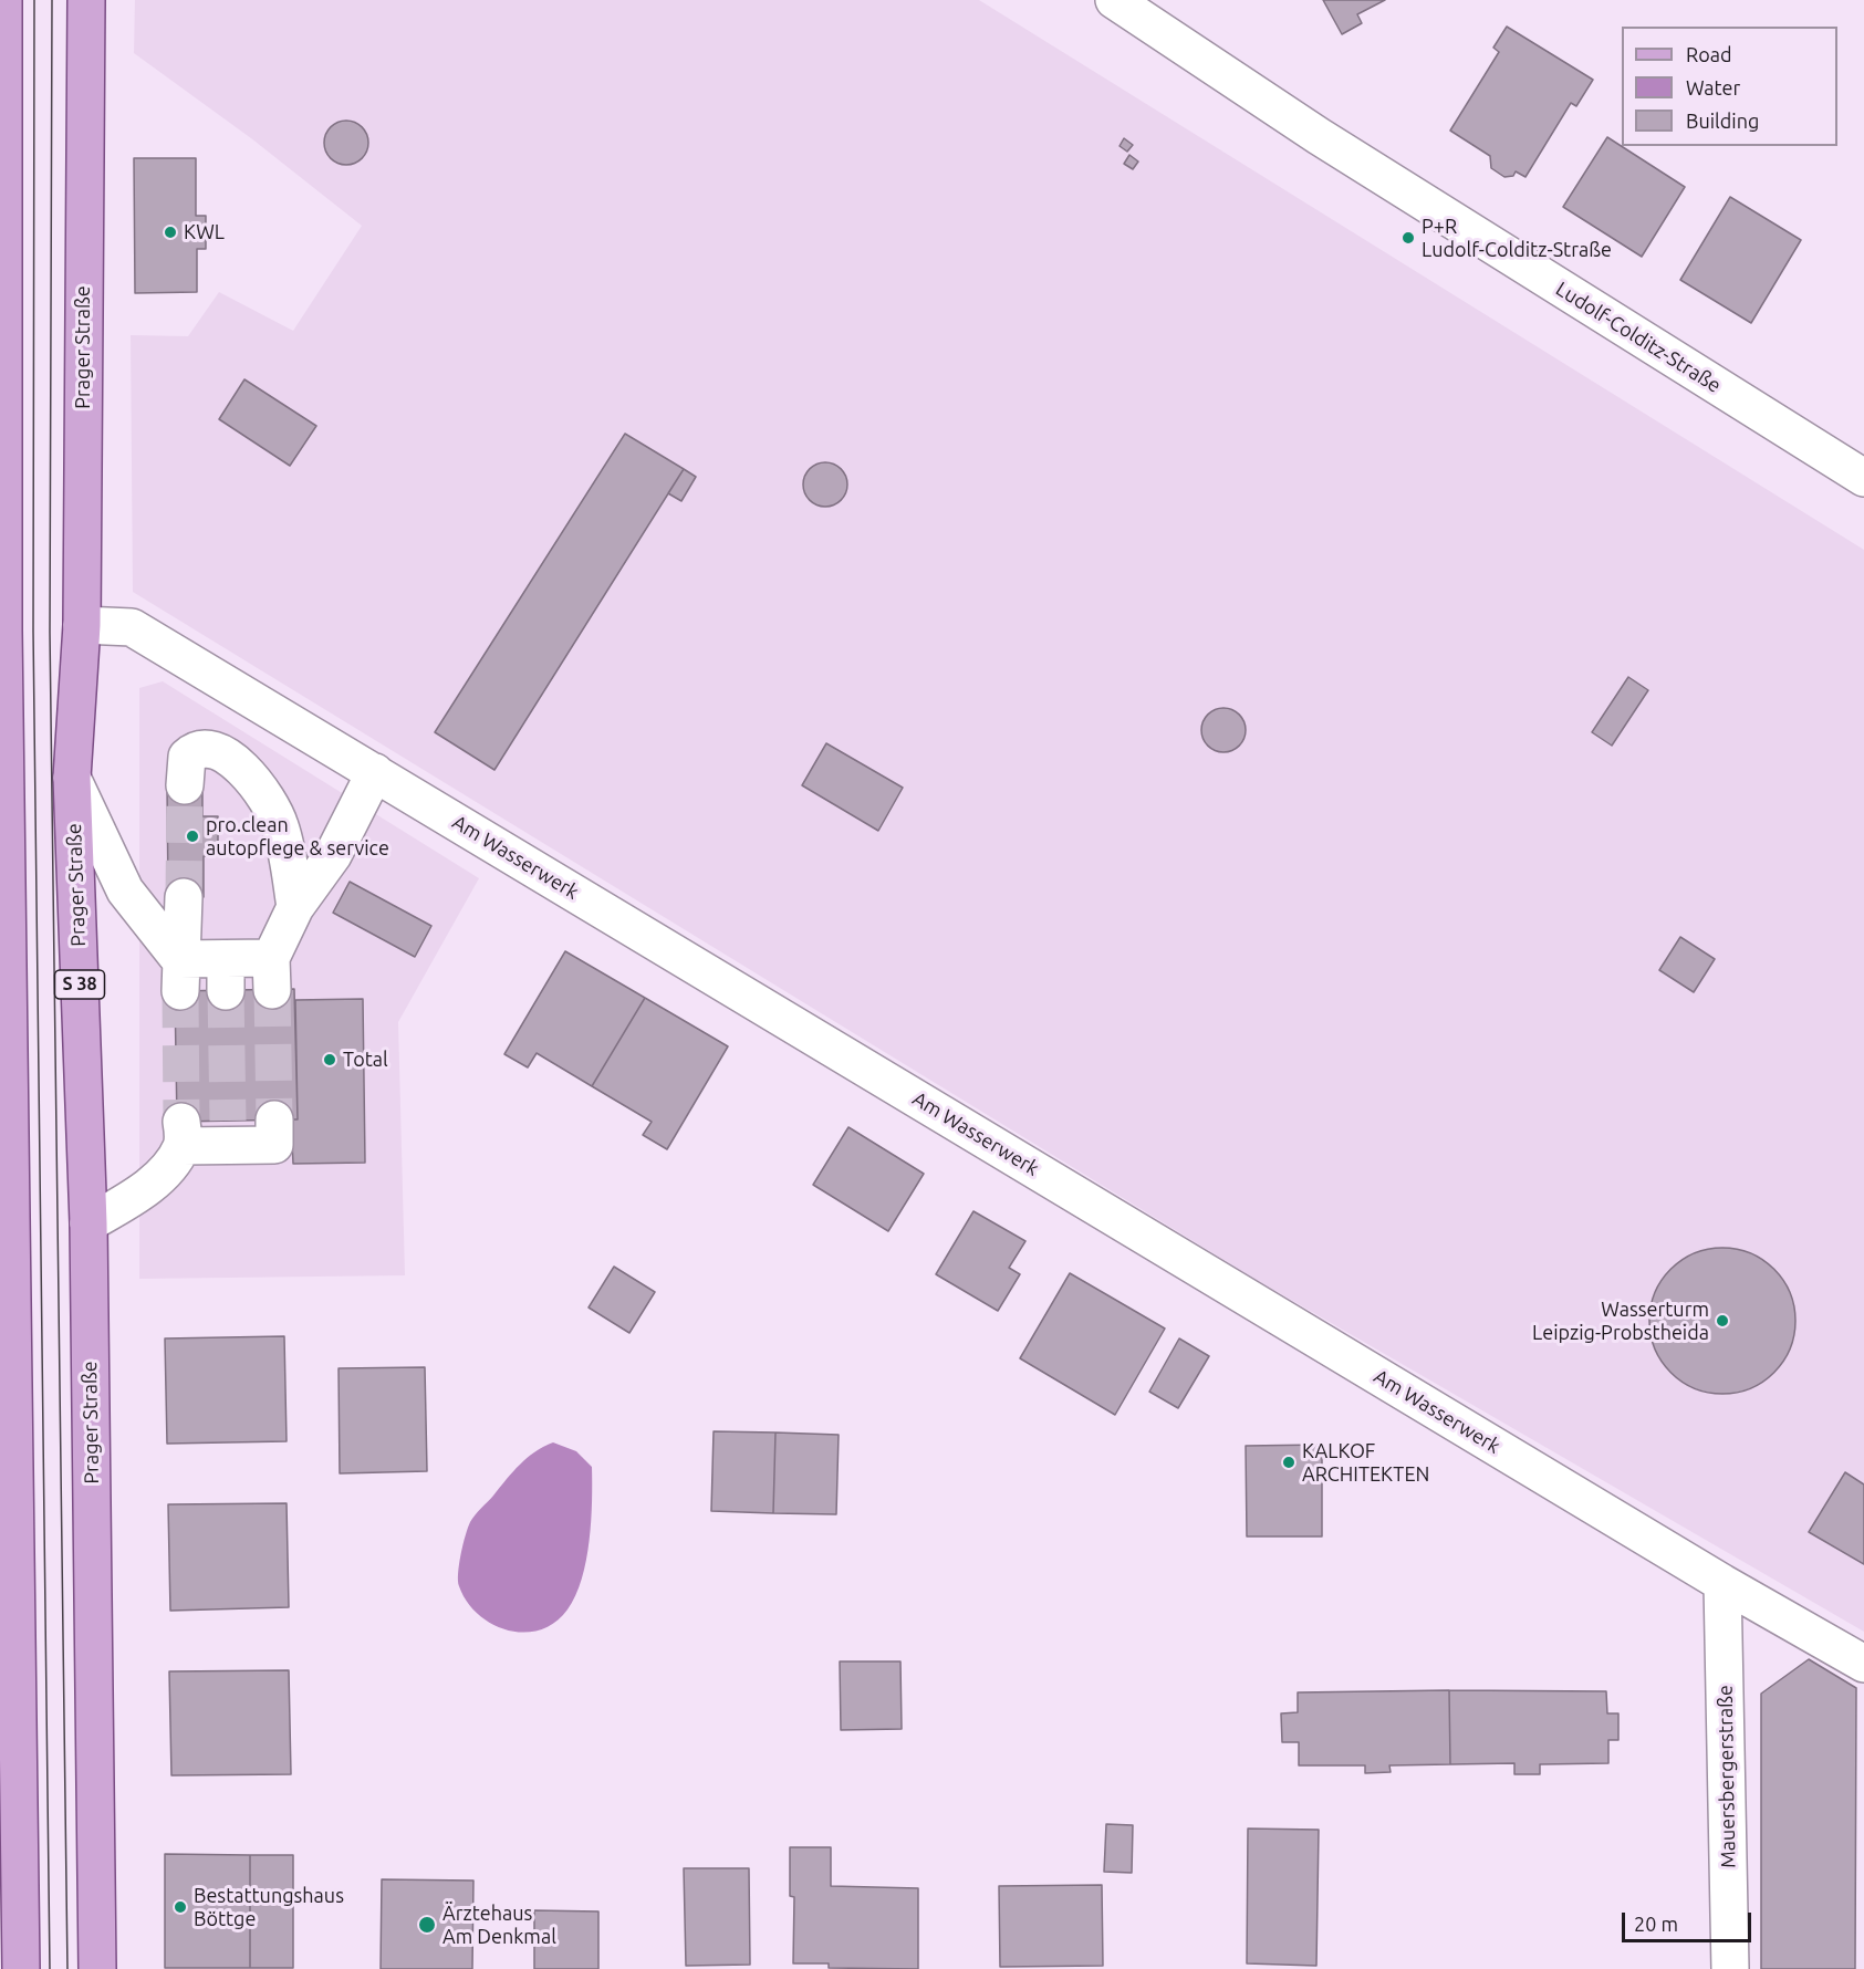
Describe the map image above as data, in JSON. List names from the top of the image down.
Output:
{
  "streets": {
    "main road": ["Prager Straße", "S 38"],
    "street": ["Ludolf-Colditz-Straße", "Am Wasserwerk", "Mauersbergerstraße"]
  },
  "crossings": [
    ["Prager Straße", "Am Wasserwerk"],
    ["Am Wasserwerk", "Mauersbergerstraße"]
  ],
  "places": [
    "KWL",
    "P+R Ludolf-Colditz-Straße",
    "pro.clean autopflege & service",
    "Total",
    "Wasserturm Leipzig-Probstheida",
    "KALKOF ARCHITEKTEN",
    "Bestattungshaus Böttge",
    "Ärztehaus Am Denkmal"
  ],
  "legend": ["Road", "Water", "Building"],
  "scale_bar": "20 m"
}
